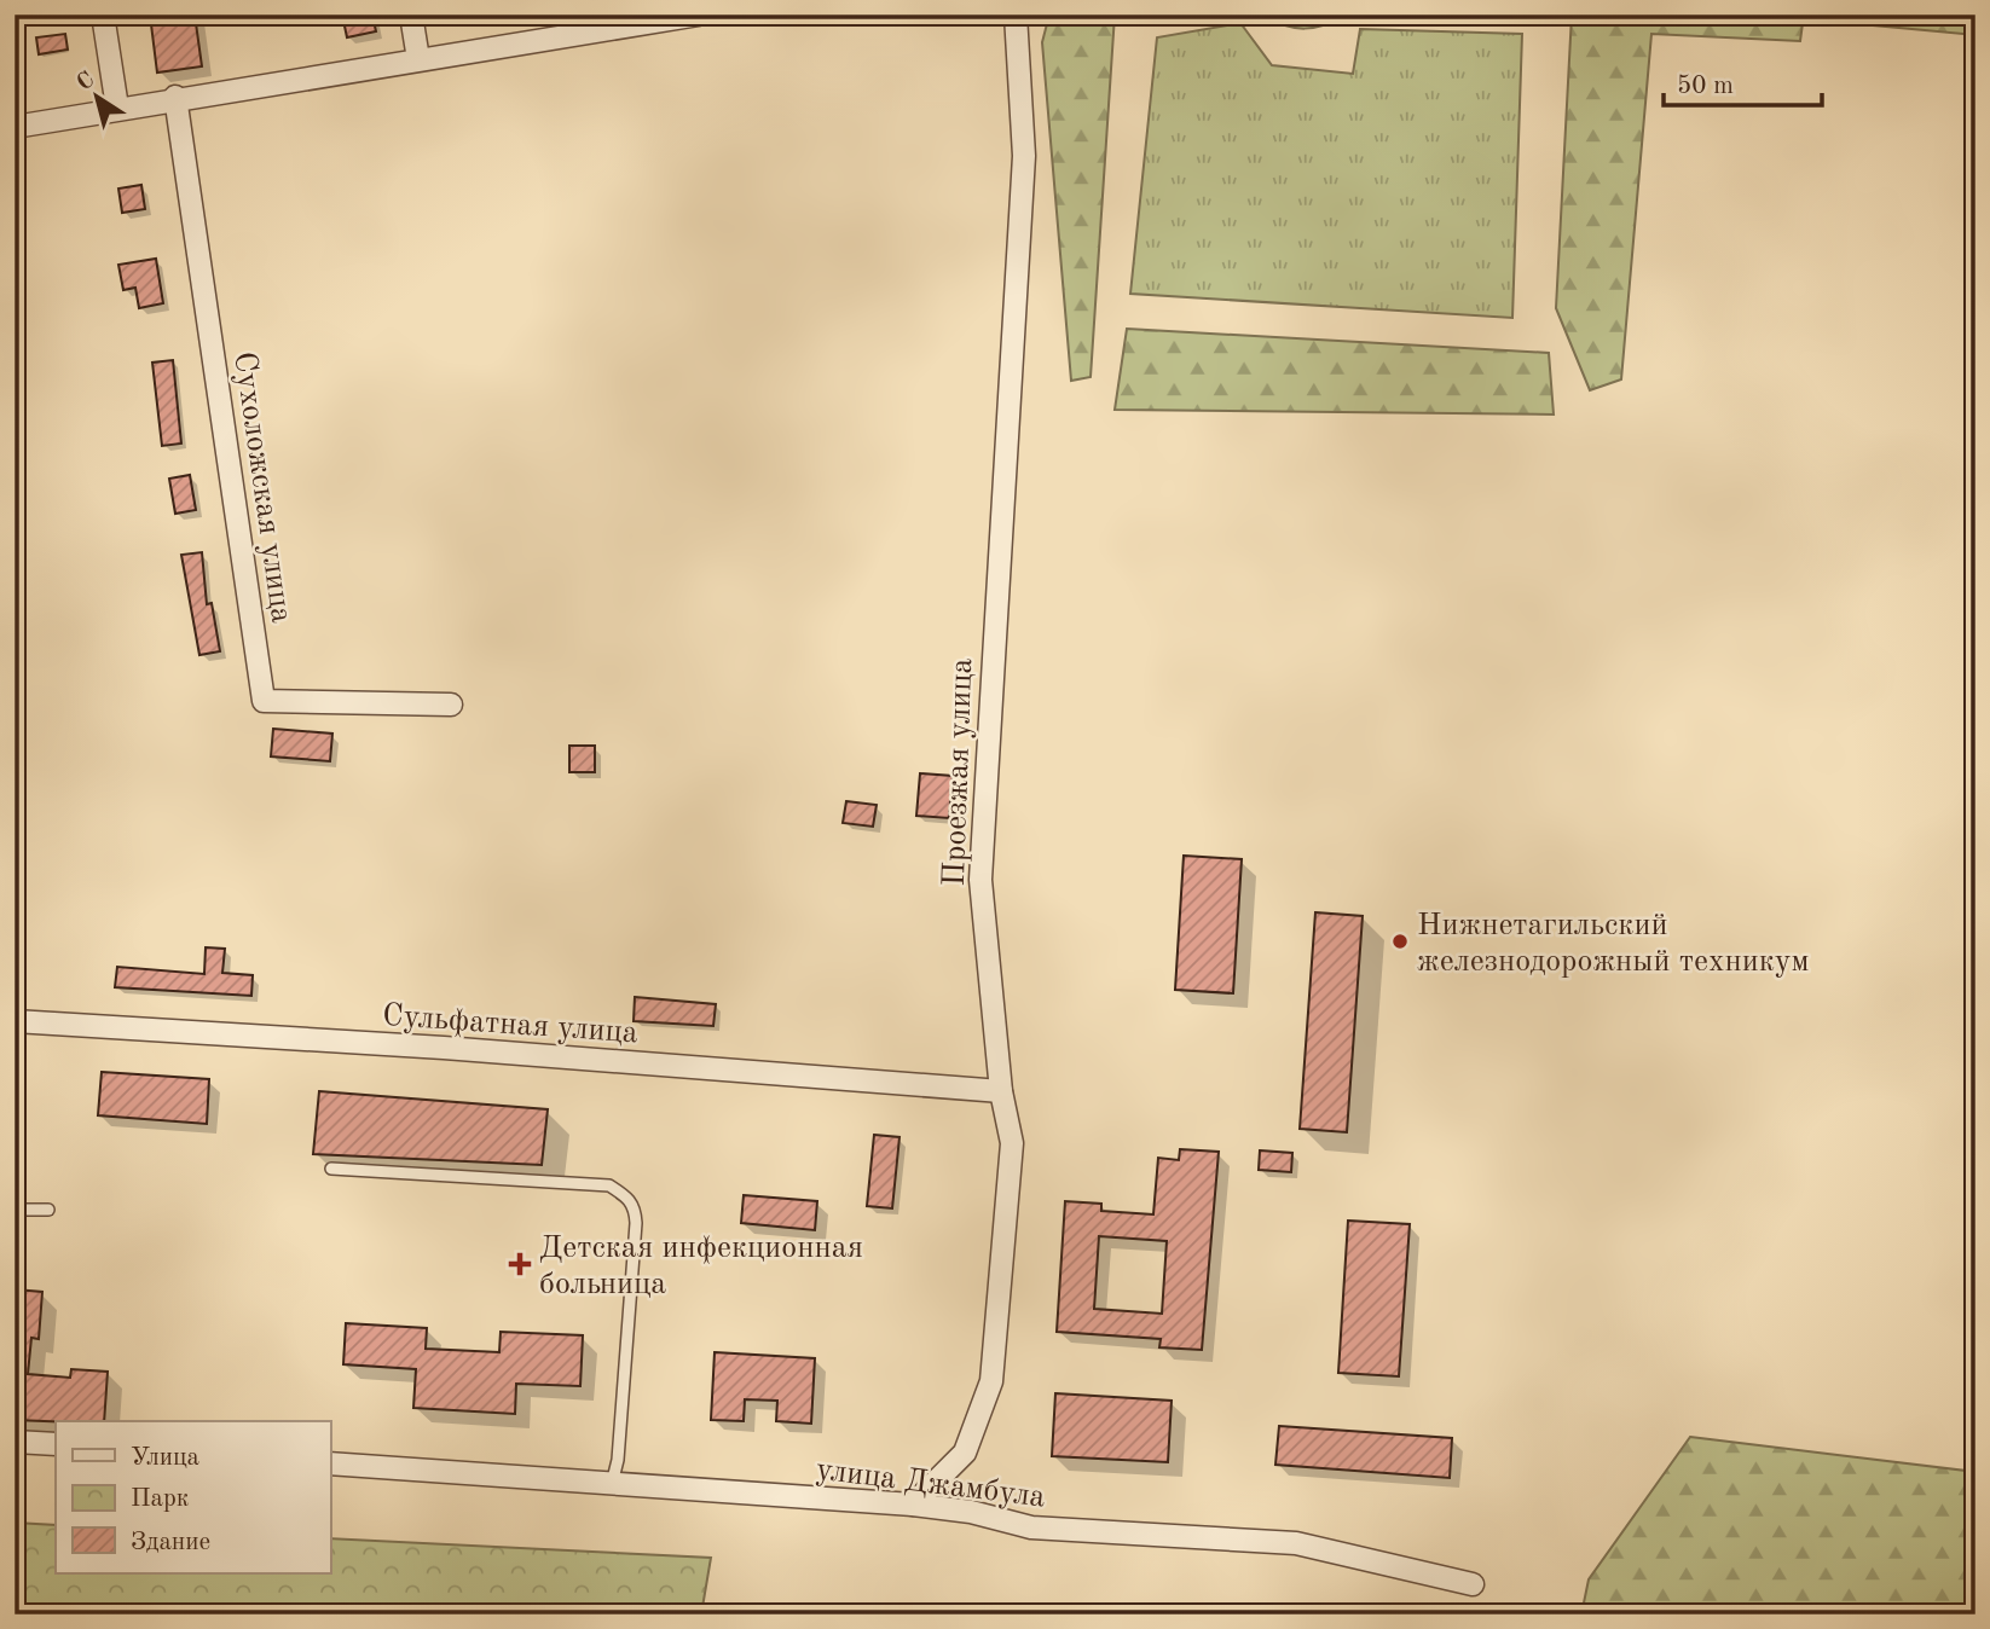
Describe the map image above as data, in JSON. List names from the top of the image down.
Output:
{
  "streets": {
    "street": [
      "Сухоложская улица",
      "Проезжая улица",
      "Сульфатная улица",
      "улица Джамбула"
    ]
  },
  "crossings": [
    ["Проезжая улица", "Сульфатная улица"],
    ["Проезжая улица", "улица Джамбула"]
  ],
  "places": {
    "other": ["Нижнетагильский железнодорожный техникум"],
    "health": ["Детская инфекционная больница"]
  },
  "legend": ["Улица", "Парк", "Здание"],
  "scale_bar": "50 m",
  "north": "top left"
}
